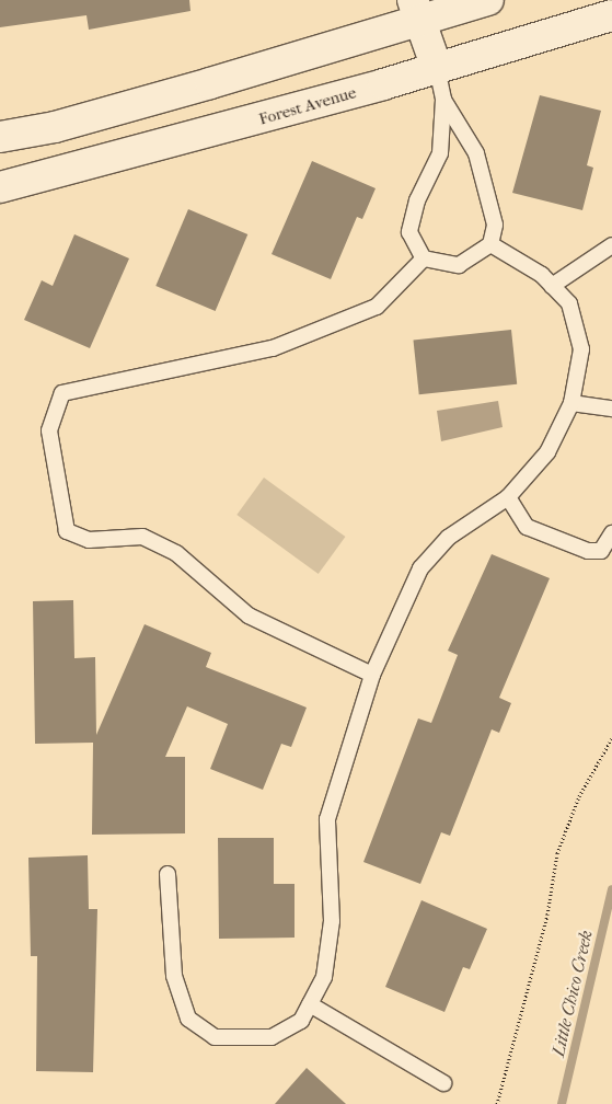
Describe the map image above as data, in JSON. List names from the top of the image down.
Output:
{
  "streets": {
    "street": ["Forest Avenue"]
  },
  "water": ["Little Chico Creek"]
}
